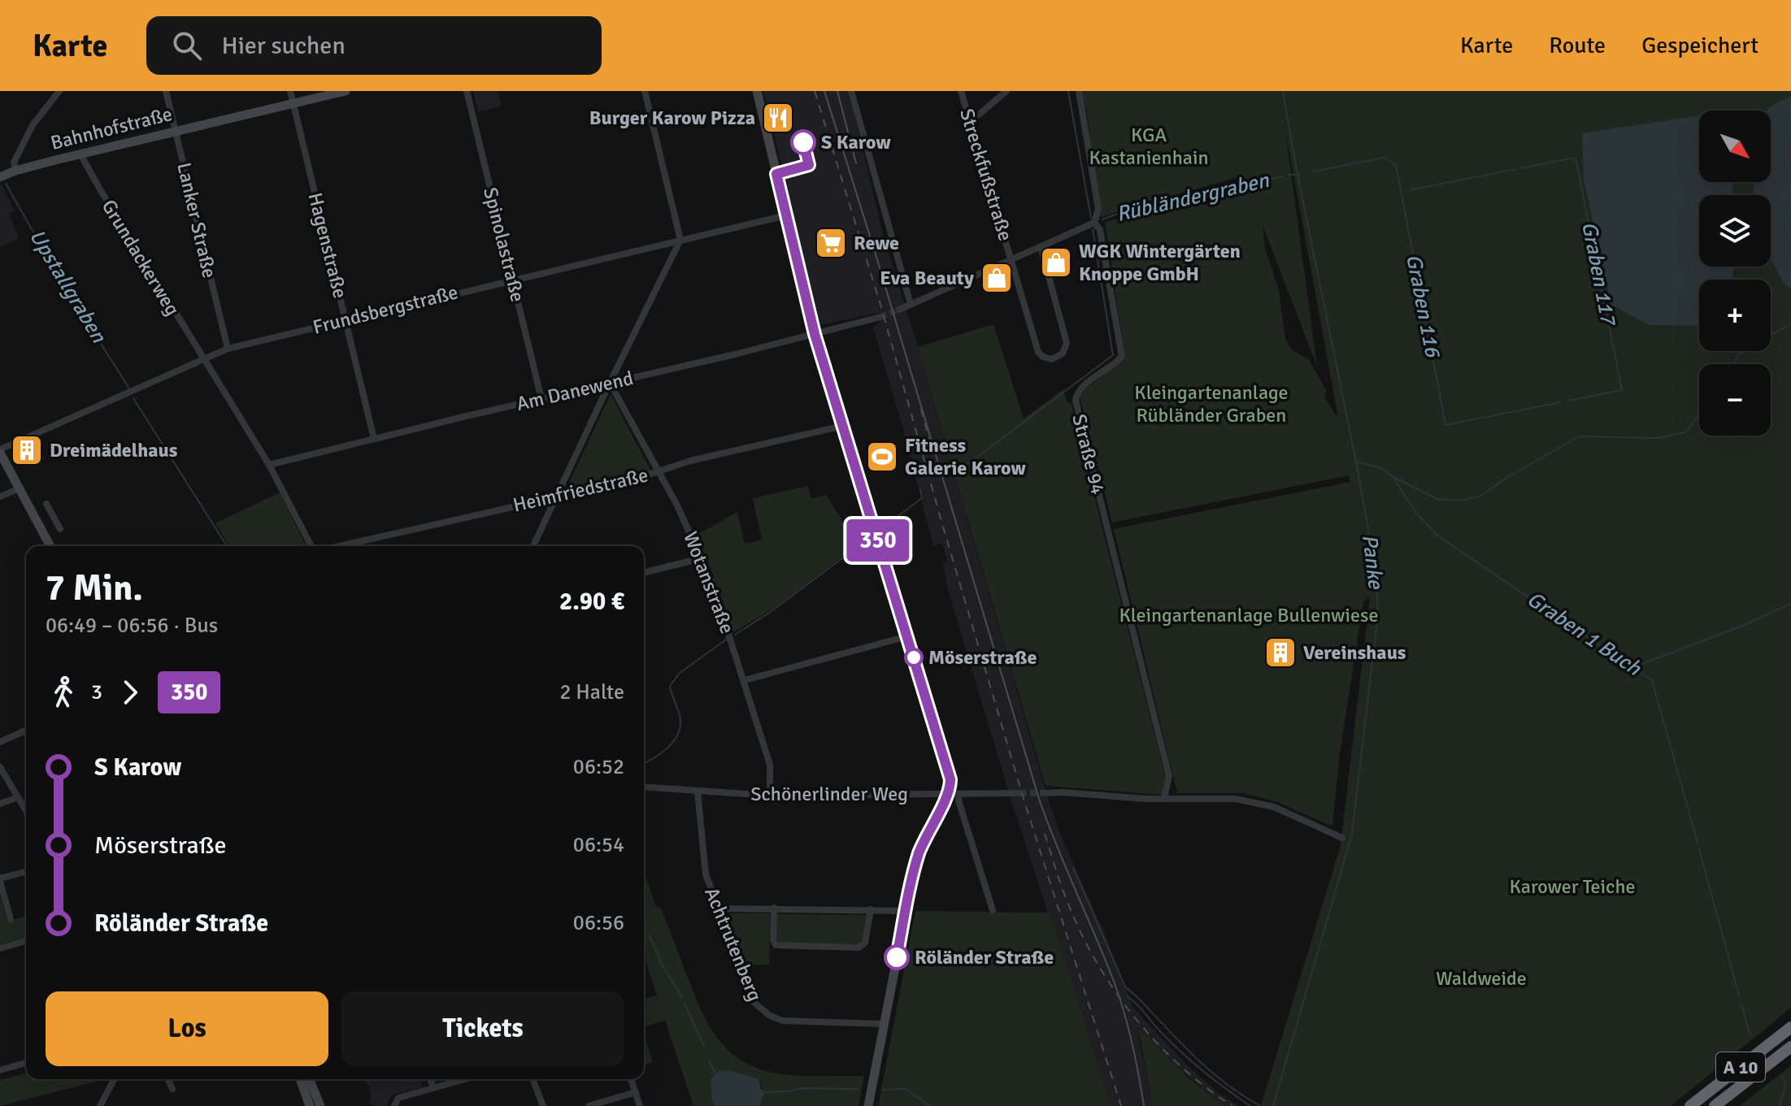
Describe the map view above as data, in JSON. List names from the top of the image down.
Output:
{
  "streets": {
    "highway": ["A 10"],
    "street": [
      "Bahnhofstraße",
      "Streckfußstraße",
      "Lanker Straße",
      "Spinolastraße",
      "Hagenstraße",
      "Grundackerweg",
      "Frundsbergstraße",
      "Am Danewend",
      "Straße 94",
      "Heimfriedstraße",
      "Wotanstraße",
      "Schönerlinder Weg",
      "Achtrutenberg"
    ]
  },
  "crossings": [
    ["Bahnhofstraße", "Lanker Straße"],
    ["Bahnhofstraße", "Hagenstraße"],
    ["Bahnhofstraße", "Grundackerweg"],
    ["Lanker Straße", "Frundsbergstraße"],
    ["Spinolastraße", "Frundsbergstraße"],
    ["Spinolastraße", "Am Danewend"],
    ["Hagenstraße", "Frundsbergstraße"],
    ["Hagenstraße", "Am Danewend"],
    ["Grundackerweg", "Frundsbergstraße"],
    ["Am Danewend", "Wotanstraße"],
    ["Heimfriedstraße", "Wotanstraße"],
    ["Wotanstraße", "Schönerlinder Weg"],
    ["Schönerlinder Weg", "Achtrutenberg"]
  ],
  "water": [
    "Rübländergraben",
    "Graben 117",
    "Upstallgraben",
    "Graben 116",
    "Panke",
    "Graben 1 Buch"
  ],
  "parks": [
    "KGA Kastanienhain",
    "Kleingartenanlage Rübländer Graben",
    "Kleingartenanlage Bullenwiese",
    "Karower Teiche",
    "Waldweide"
  ],
  "places": {
    "restaurant": ["Burger Karow Pizza"],
    "other": ["S Karow", "Möserstraße", "Röländer Straße"],
    "supermarket": ["Rewe"],
    "shop": ["WGK Wintergärten Knoppe GmbH", "Eva Beauty"],
    "building": ["Dreimädelhaus", "Vereinshaus"],
    "sports": ["Fitness Galerie Karow"]
  },
  "lines": ["bus line 350"],
  "north": "bottom right",
  "page": {
    "header": "Karte",
    "search": "Hier suchen",
    "nav": ["Karte", "Route", "Gespeichert"],
    "on_map": "350",
    "map_buttons": ["+", "−"],
    "heading": ["7 Min.", "06:49 – 06:56 · Bus", "2.90 €"],
    "legs": ["3", "350", "2 Halte"],
    "list": [
      {
        "name": "S Karow",
        "value": "06:52"
      },
      {
        "name": "Möserstraße",
        "value": "06:54"
      },
      {
        "name": "Röländer Straße",
        "value": "06:56"
      }
    ],
    "buttons": ["Los", "Tickets"]
  }
}
